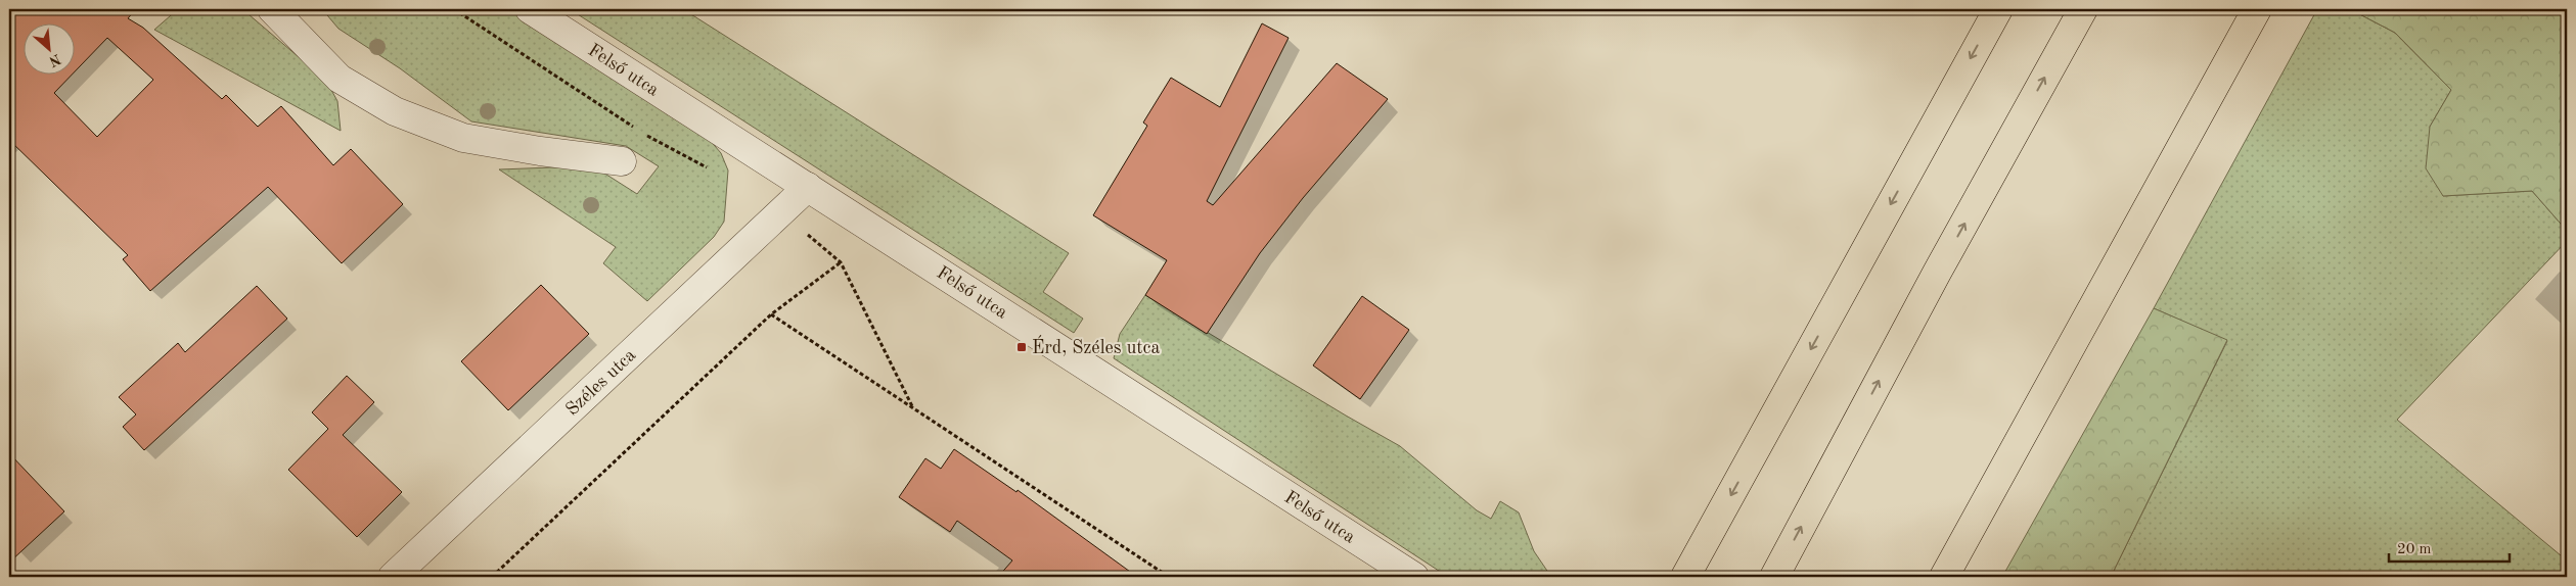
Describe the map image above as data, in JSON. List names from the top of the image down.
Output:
{
  "streets": {
    "street": ["Felső utca", "Széles utca"]
  },
  "crossings": [
    ["Felső utca", "Széles utca"]
  ],
  "places": {
    "transit": ["Érd, Széles utca"]
  },
  "scale_bar": "20 m",
  "north": "bottom right"
}
